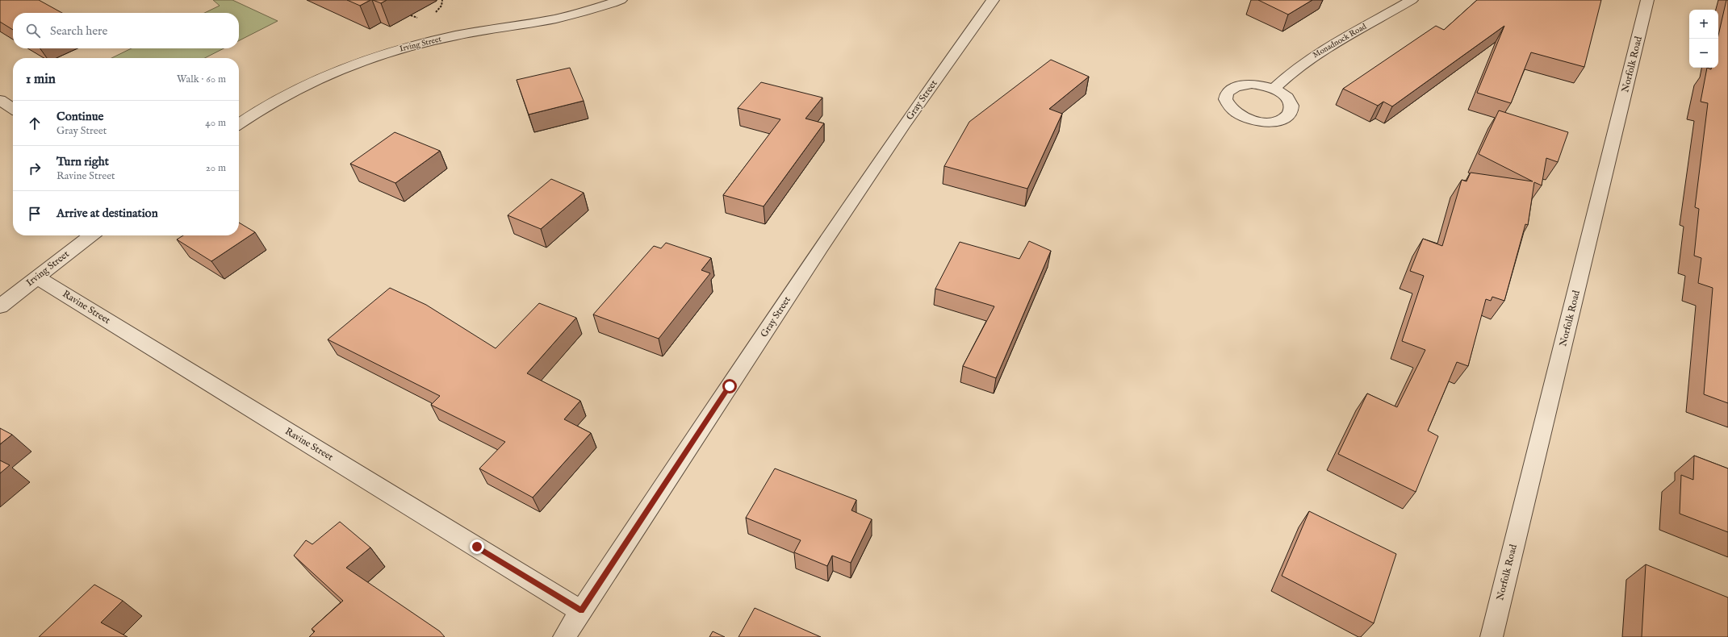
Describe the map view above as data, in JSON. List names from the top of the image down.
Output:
{
  "streets": {
    "street": [
      "Monadnock Road",
      "Irving Street",
      "Norfolk Road",
      "Gray Street",
      "Ravine Street"
    ]
  },
  "crossings": [
    ["Irving Street", "Ravine Street"],
    ["Gray Street", "Ravine Street"]
  ],
  "page": {
    "map_buttons": ["+", "−"],
    "search": "Search here",
    "heading": ["1 min", "Walk · 60 m"],
    "list": [
      ["Continue", "Gray Street", "40 m"],
      ["Turn right", "Ravine Street", "20 m"],
      "Arrive at destination"
    ]
  }
}
